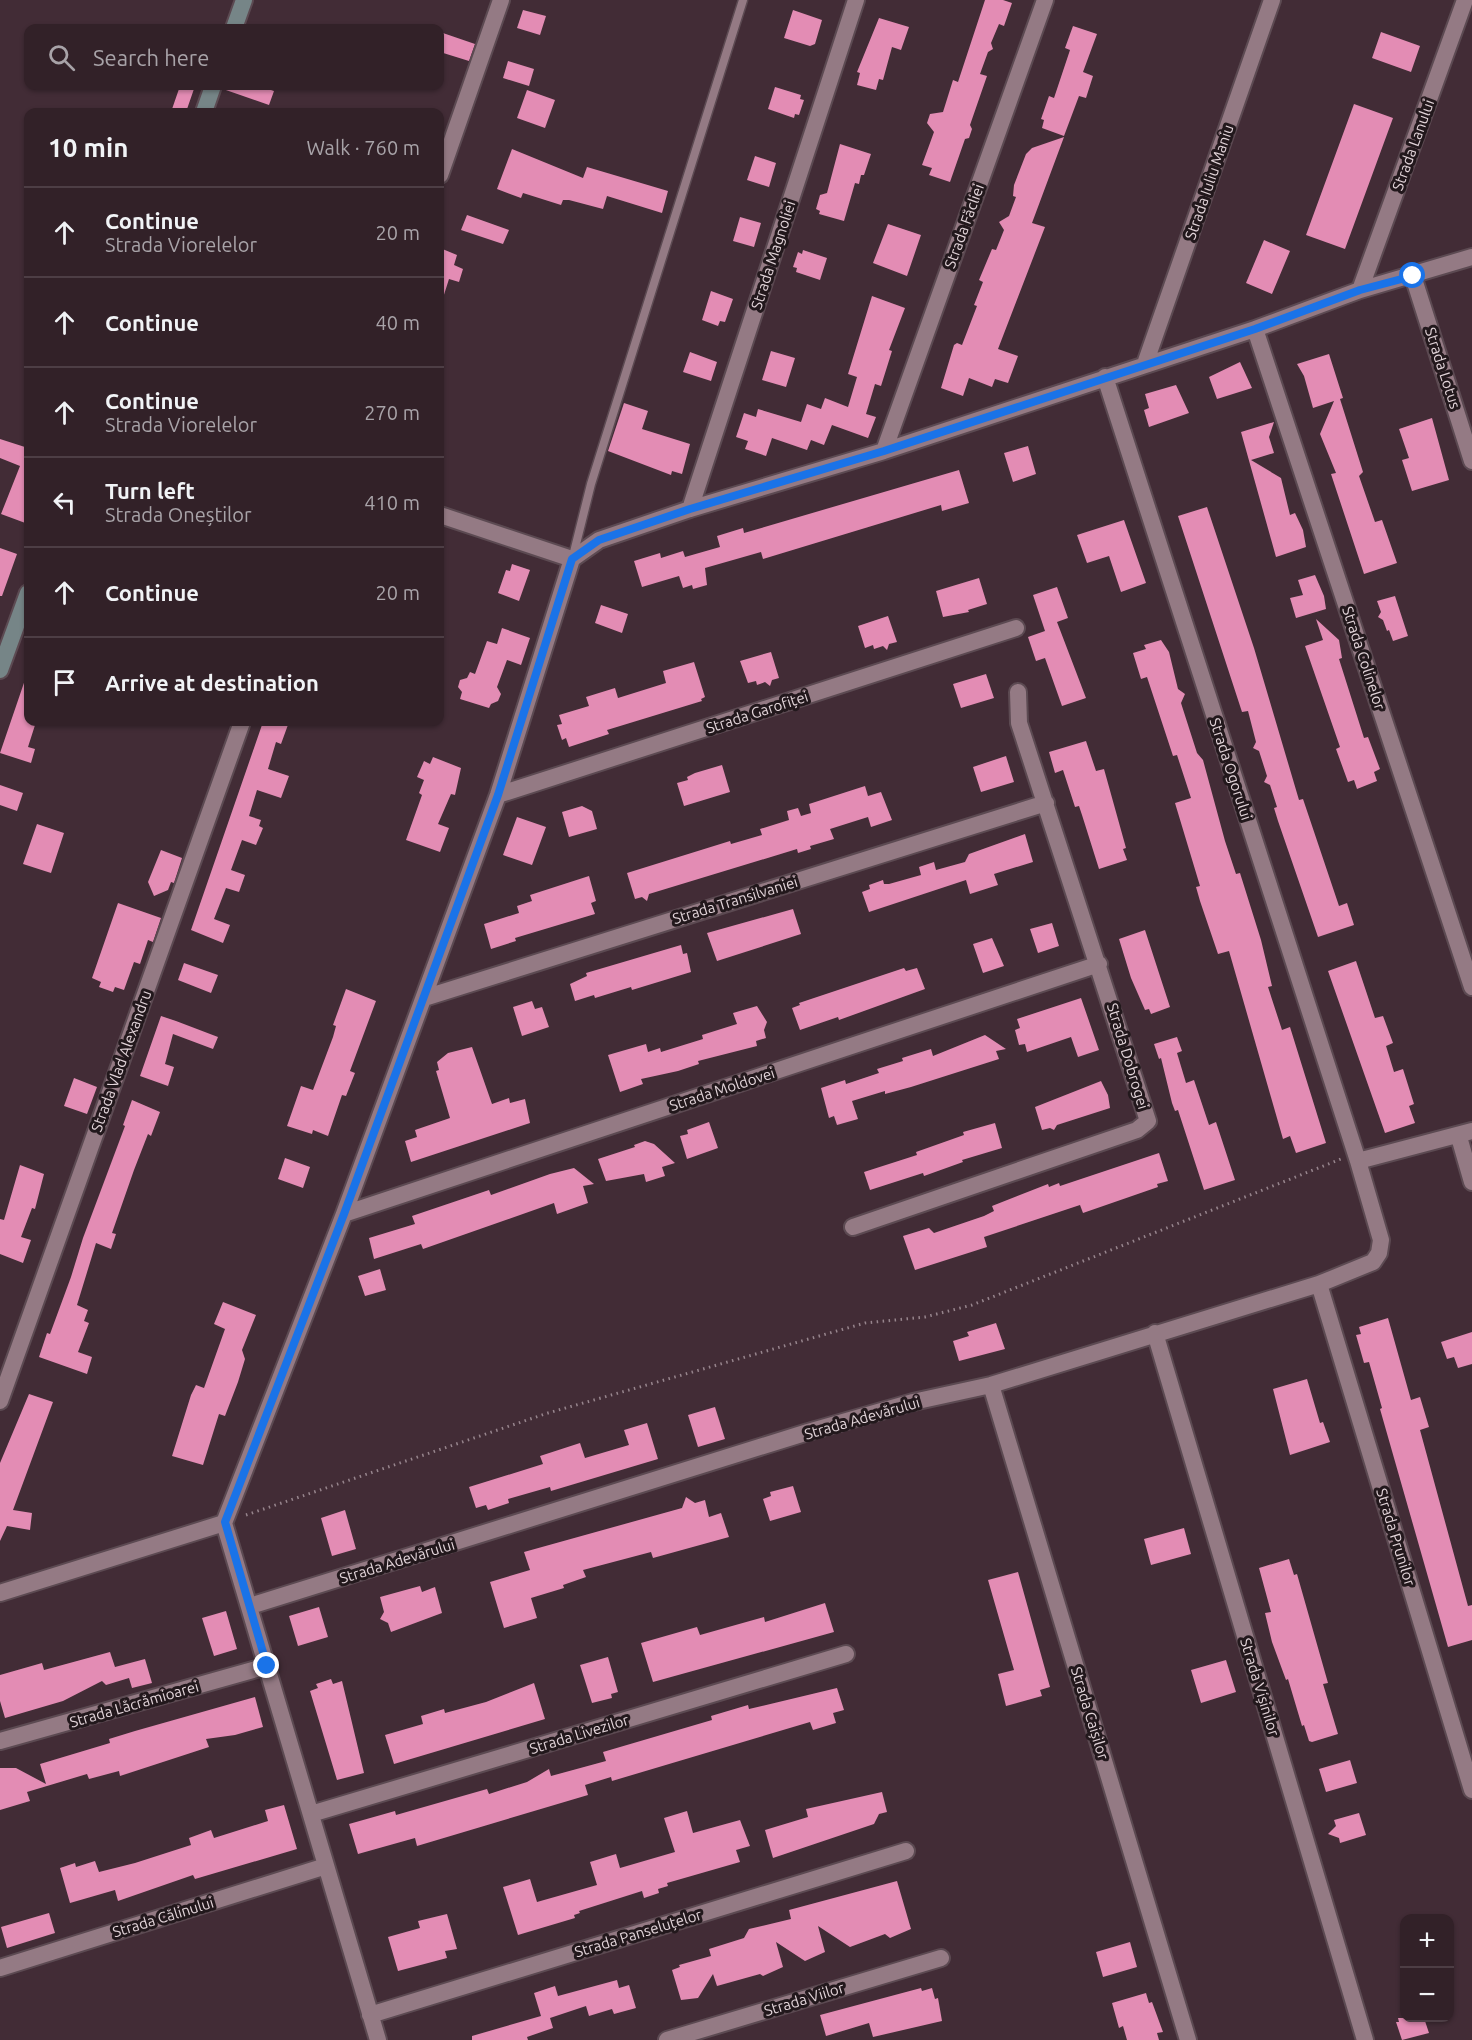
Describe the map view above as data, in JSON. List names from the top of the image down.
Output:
{
  "streets": {
    "street": [
      "Strada Lanului",
      "Strada Iuliu Maniu",
      "Strada Făcliei",
      "Strada Magnoliei",
      "Strada Lotus",
      "Strada Colinelor",
      "Strada Garofiței",
      "Strada Ogorului",
      "Strada Transilvaniei",
      "Strada Dobrogei",
      "Strada Vlad Alexandru",
      "Strada Moldovei",
      "Strada Adevărului",
      "Strada Prunilor",
      "Strada Vișinilor",
      "Strada Lăcrămioarei",
      "Strada Caișilor",
      "Strada Livezilor",
      "Strada Călinului",
      "Strada Panseluțelor",
      "Strada Viilor"
    ]
  },
  "crossings": [
    ["Strada Ogorului", "Strada Adevărului"],
    ["Strada Transilvaniei", "Strada Dobrogei"],
    ["Strada Dobrogei", "Strada Moldovei"],
    ["Strada Adevărului", "Strada Prunilor"],
    ["Strada Adevărului", "Strada Vișinilor"],
    ["Strada Adevărului", "Strada Caișilor"]
  ],
  "page": {
    "search": "Search here",
    "heading": ["10 min", "Walk · 760 m"],
    "list": [
      ["Continue", "Strada Viorelelor", "20 m"],
      ["Continue", "40 m"],
      ["Continue", "Strada Viorelelor", "270 m"],
      ["Turn left", "Strada Oneștilor", "410 m"],
      ["Continue", "20 m"],
      "Arrive at destination"
    ],
    "map_buttons": ["+", "−"]
  }
}
